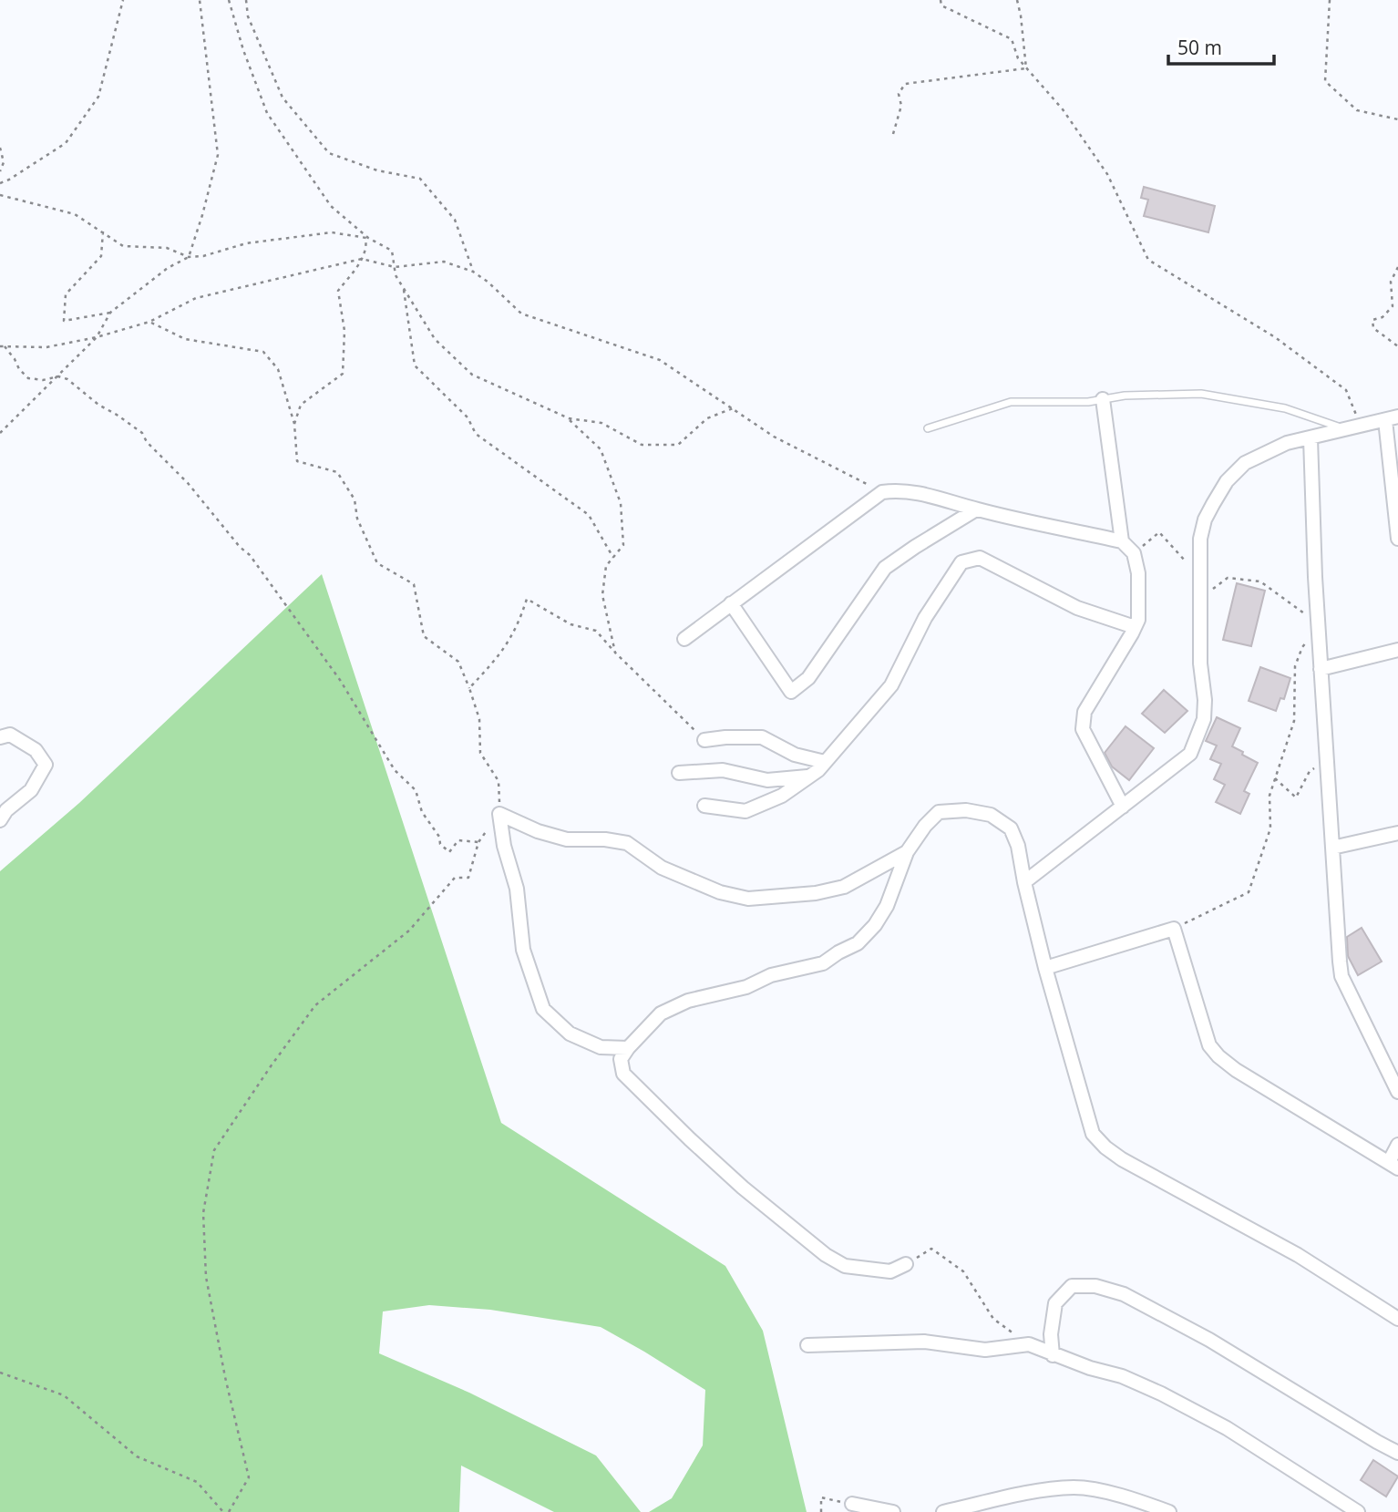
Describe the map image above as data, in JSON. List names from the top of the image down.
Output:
{
  "scale_bar": "50 m"
}
